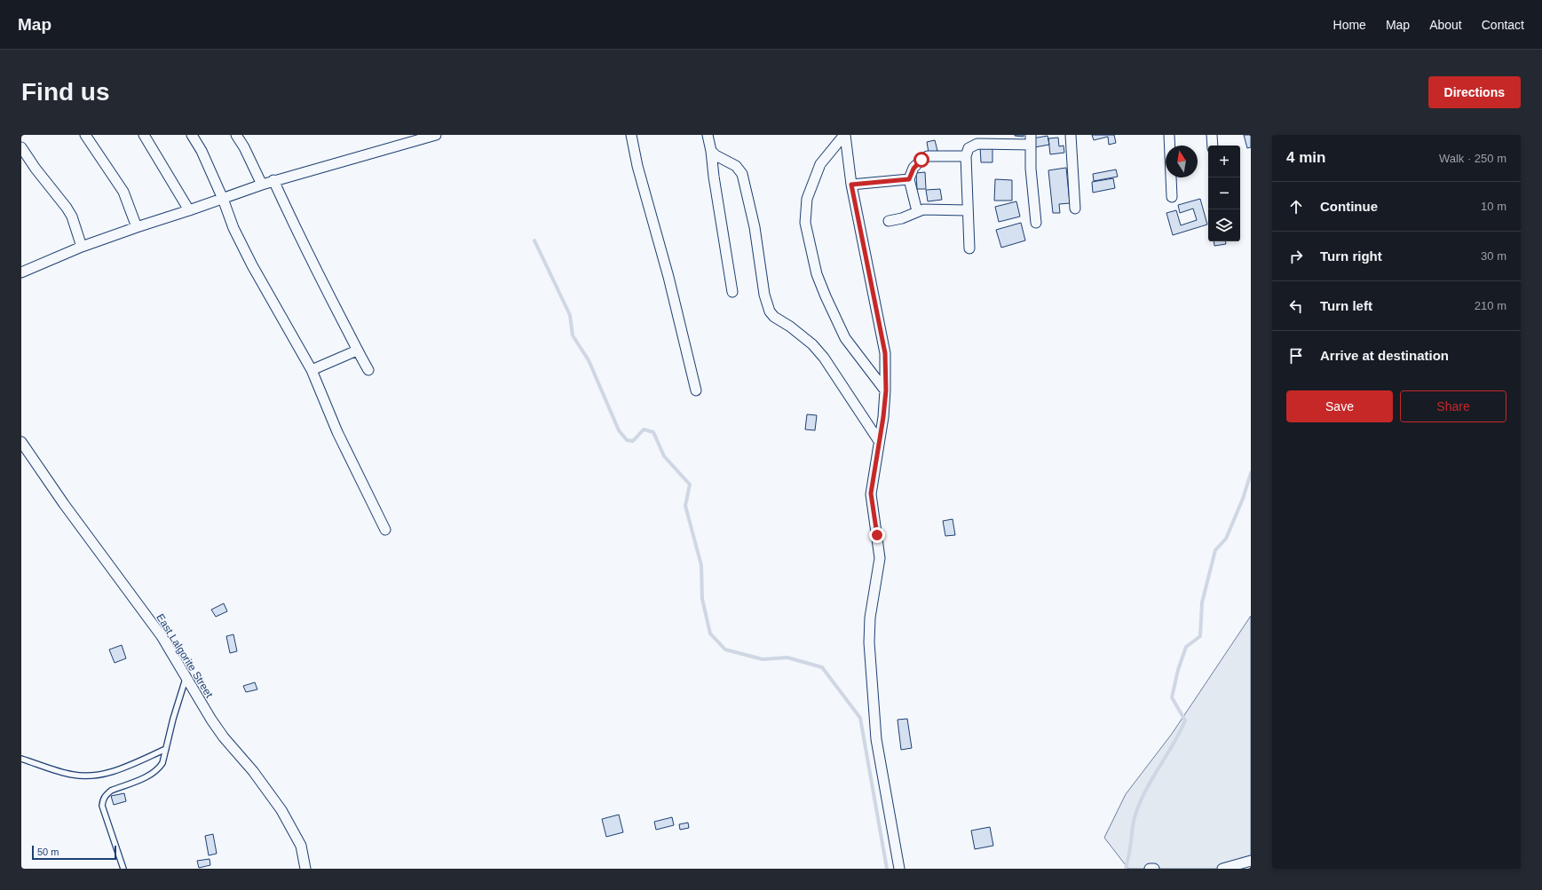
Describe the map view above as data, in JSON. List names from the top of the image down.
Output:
{
  "streets": {
    "street": ["East Lalgorite Street"]
  },
  "scale_bar": "50 m",
  "north": "top",
  "page": {
    "header": "Map",
    "nav": [
      "Home",
      "Map",
      "About",
      "Contact"
    ],
    "buttons": [
      "Directions",
      ["Save", "Share"]
    ],
    "title": "Find us",
    "heading": ["4 min", "Walk · 250 m"],
    "map_buttons": ["+", "−"],
    "list": [
      ["Continue", "10 m"],
      ["Turn right", "30 m"],
      ["Turn left", "210 m"],
      "Arrive at destination"
    ],
    "scale": "50 m"
  }
}
